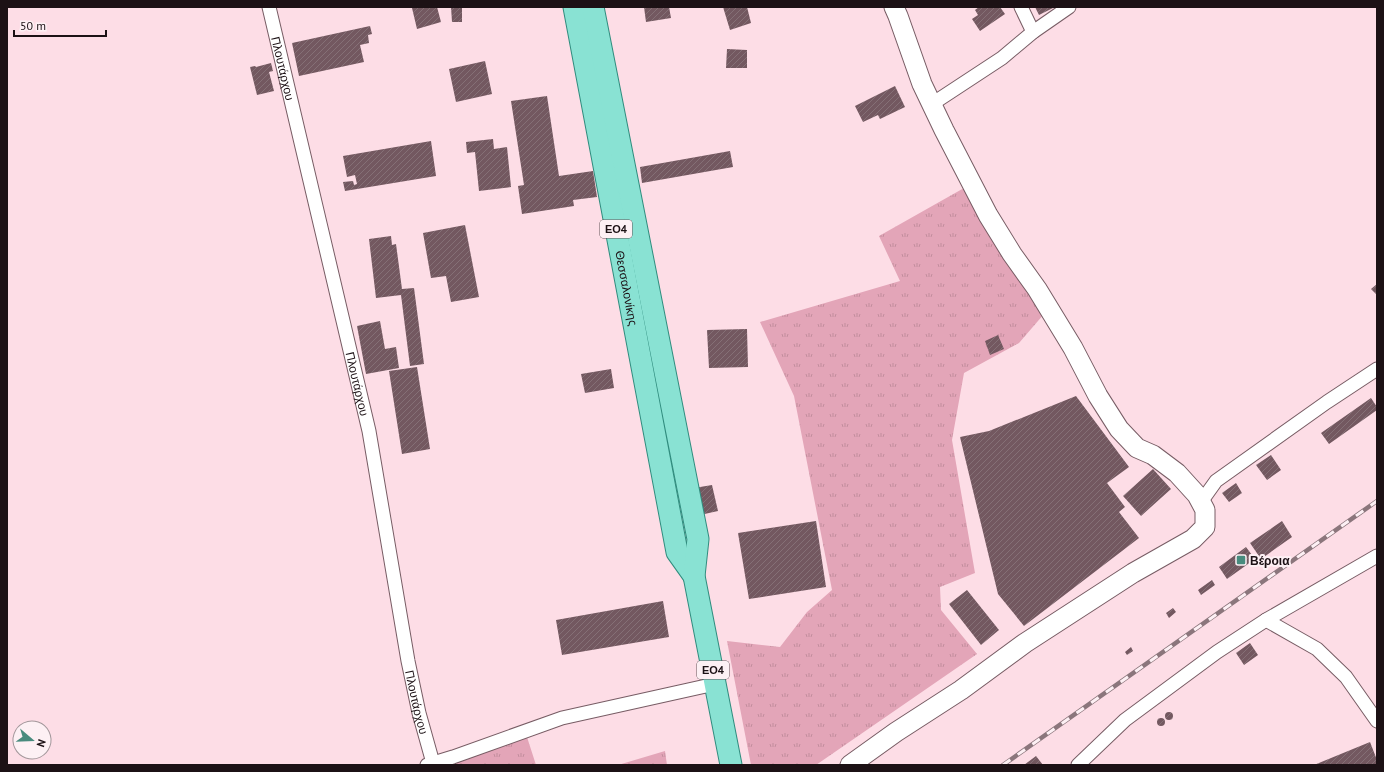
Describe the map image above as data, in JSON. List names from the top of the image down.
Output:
{
  "streets": {
    "main road": ["ΕΟ4", "Θεσσαλονίκης"],
    "street": ["Πλουτάρχου"]
  },
  "crossings": [
    ["ΕΟ4", "Θεσσαλονίκης"]
  ],
  "places": {
    "transit": ["Βέροια"]
  },
  "scale_bar": "50 m",
  "north": "right"
}
